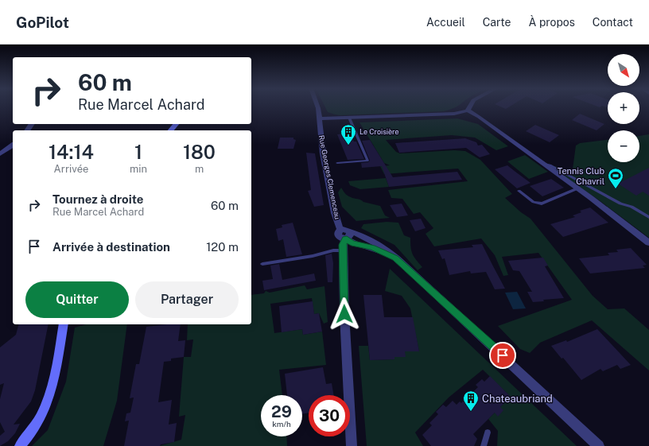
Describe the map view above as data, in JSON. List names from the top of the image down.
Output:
{
  "streets": {
    "street": ["Rue Georges Clemenceau"]
  },
  "places": {
    "building": ["Le Croisière", "Chateaubriand"],
    "sports": ["Tennis Club Chavril"]
  },
  "north": "bottom right",
  "page": {
    "header": "GoPilot",
    "nav": [
      "Accueil",
      "Carte",
      "À propos",
      "Contact"
    ],
    "map_buttons": ["+", "−"],
    "turn": ["60 m", "Rue Marcel Achard"],
    "eta": [
      "14:14",
      "Arrivée",
      "1",
      "min",
      "180",
      "m"
    ],
    "list": [
      {
        "name": "Tournez à droite",
        "note": "Rue Marcel Achard",
        "value": "60 m"
      },
      {
        "name": "Arrivée à destination",
        "value": "120 m"
      }
    ],
    "buttons": ["Quitter", "Partager"],
    "speed": "29 km/h",
    "limit": "30"
  }
}
